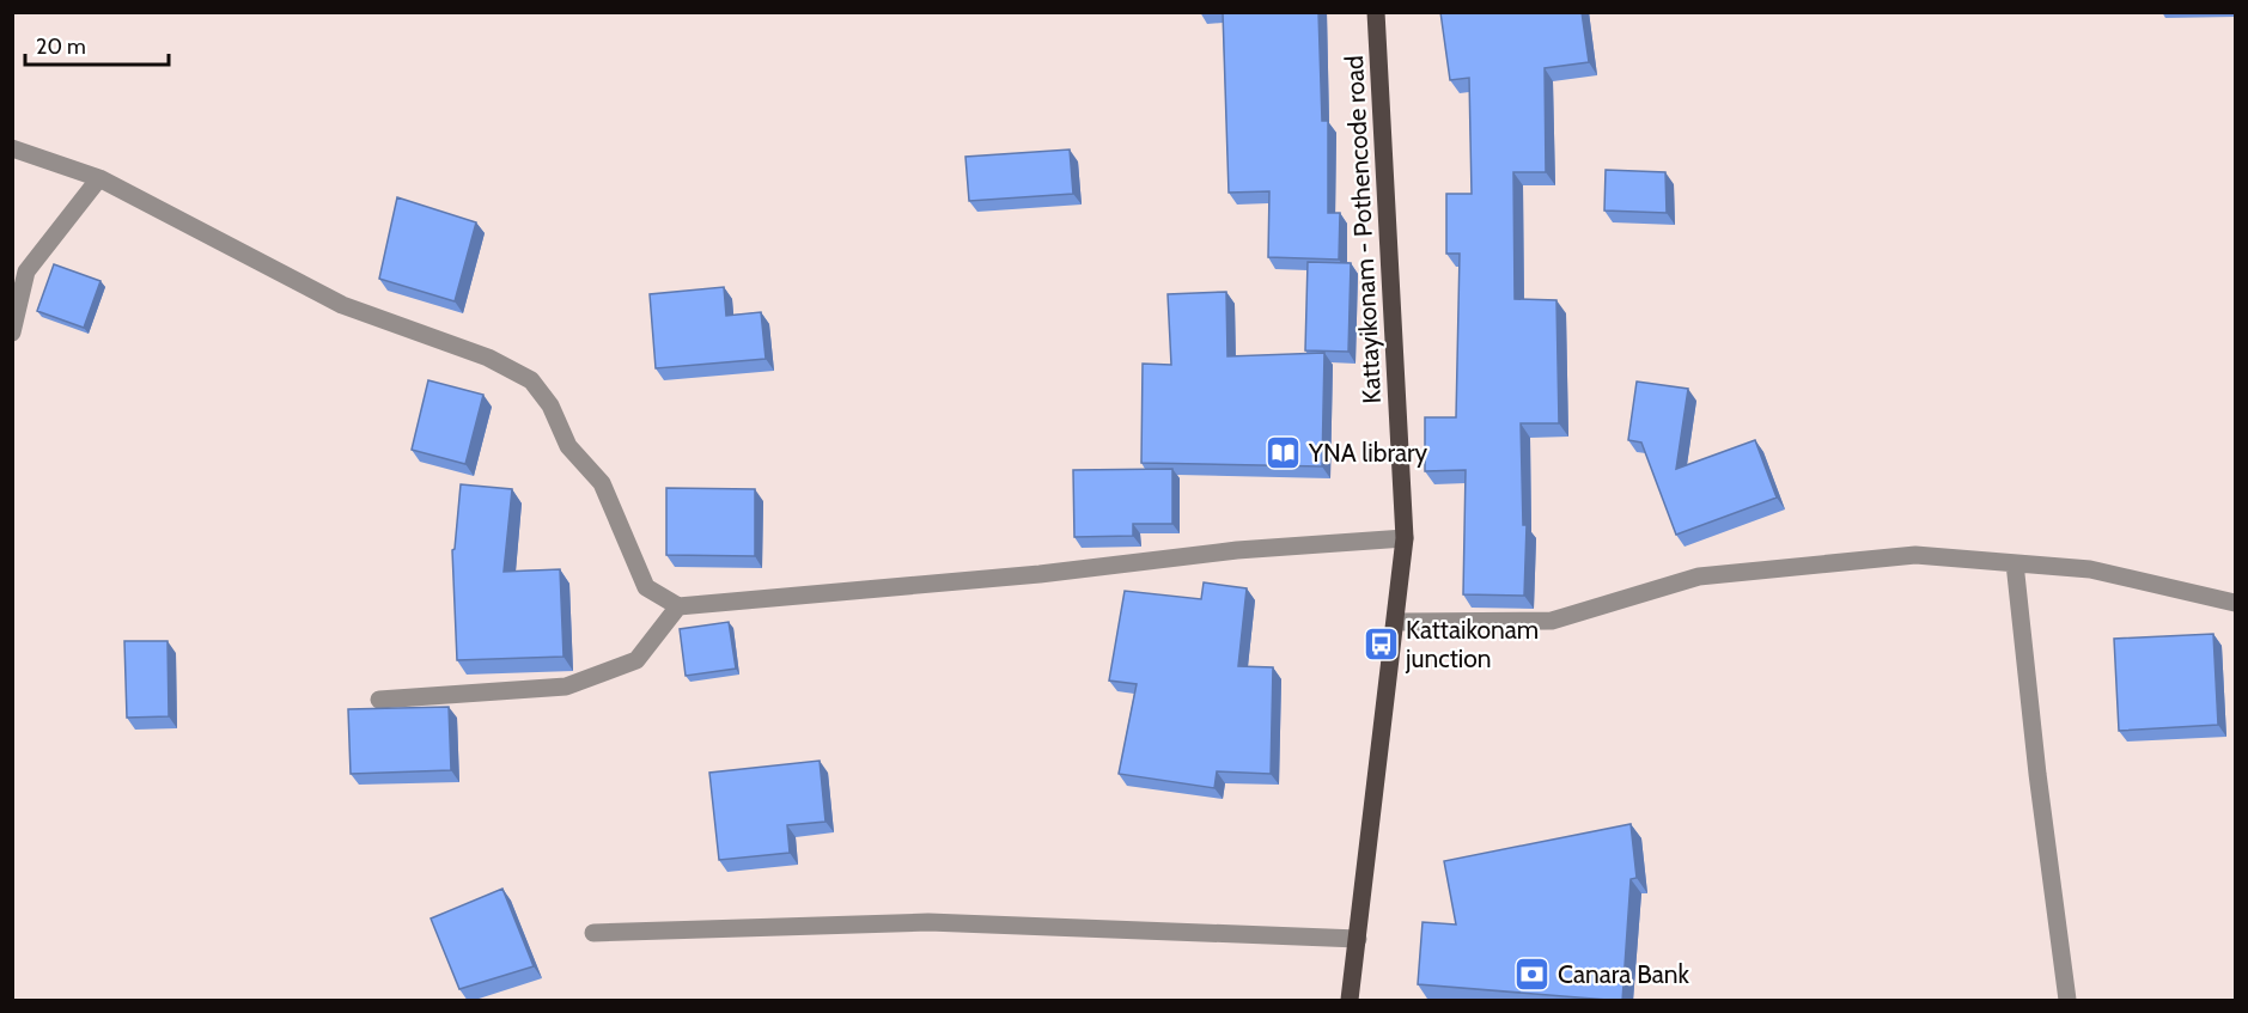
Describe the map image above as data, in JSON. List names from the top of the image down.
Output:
{
  "streets": {
    "main road": ["Kattayikonam - Pothencode road"]
  },
  "places": {
    "library": ["YNA library"],
    "bus stop": ["Kattaikonam junction"],
    "bank": ["Canara Bank"]
  },
  "scale_bar": "20 m"
}
